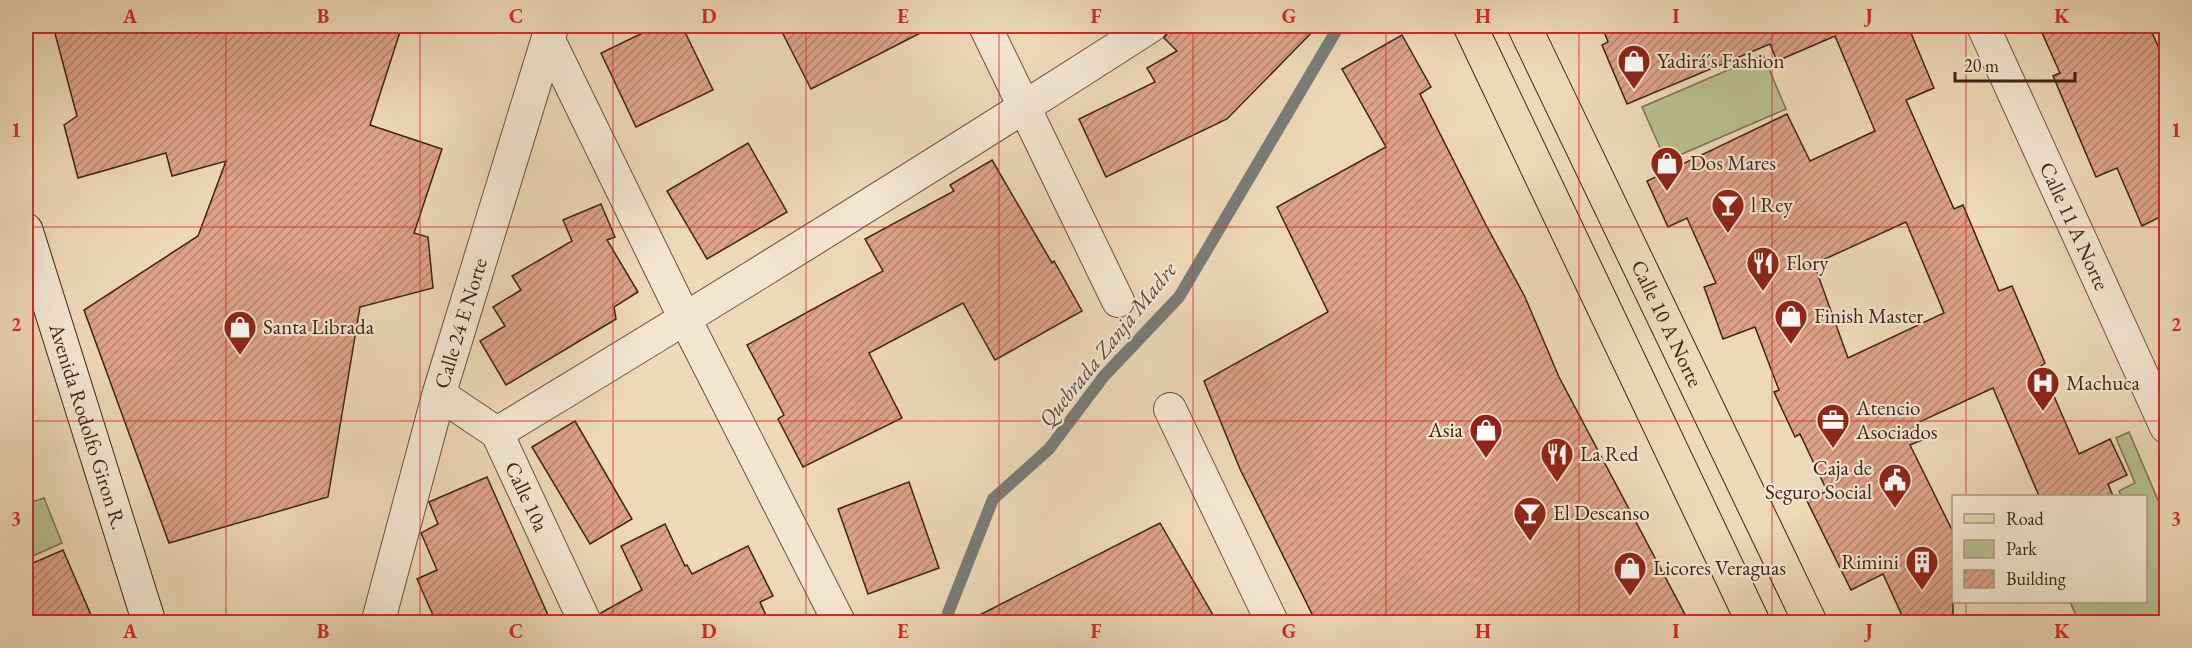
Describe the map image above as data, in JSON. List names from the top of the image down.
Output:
{
  "streets": {
    "main road": ["Calle 10 A Norte"],
    "street": [
      "Calle 11 A Norte",
      "Calle 24 E Norte",
      "Avenida Rodolfo Giron R.",
      "Calle 10a"
    ]
  },
  "water": ["Quebrada Zanja Madre"],
  "places": {
    "shop": [
      "Yadirá´s Fashion",
      "Dos Mares",
      "Finish Master",
      "Santa Librada",
      "Asia",
      "Licores Veraguas"
    ],
    "bar": ["l Rey", "El Descanso"],
    "restaurant": ["Flory", "La Red"],
    "hospital": ["Machuca"],
    "office": ["Atencio Asociados"],
    "public building": ["Caja de Seguro Social"],
    "building": ["Rimini"]
  },
  "legend": ["Road", "Park", "Building"],
  "scale_bar": "20 m",
  "grid": {
    "columns": [
      "A",
      "B",
      "C",
      "D",
      "E",
      "F",
      "G",
      "H",
      "I",
      "J",
      "K"
    ],
    "rows": ["1", "2", "3"]
  }
}
